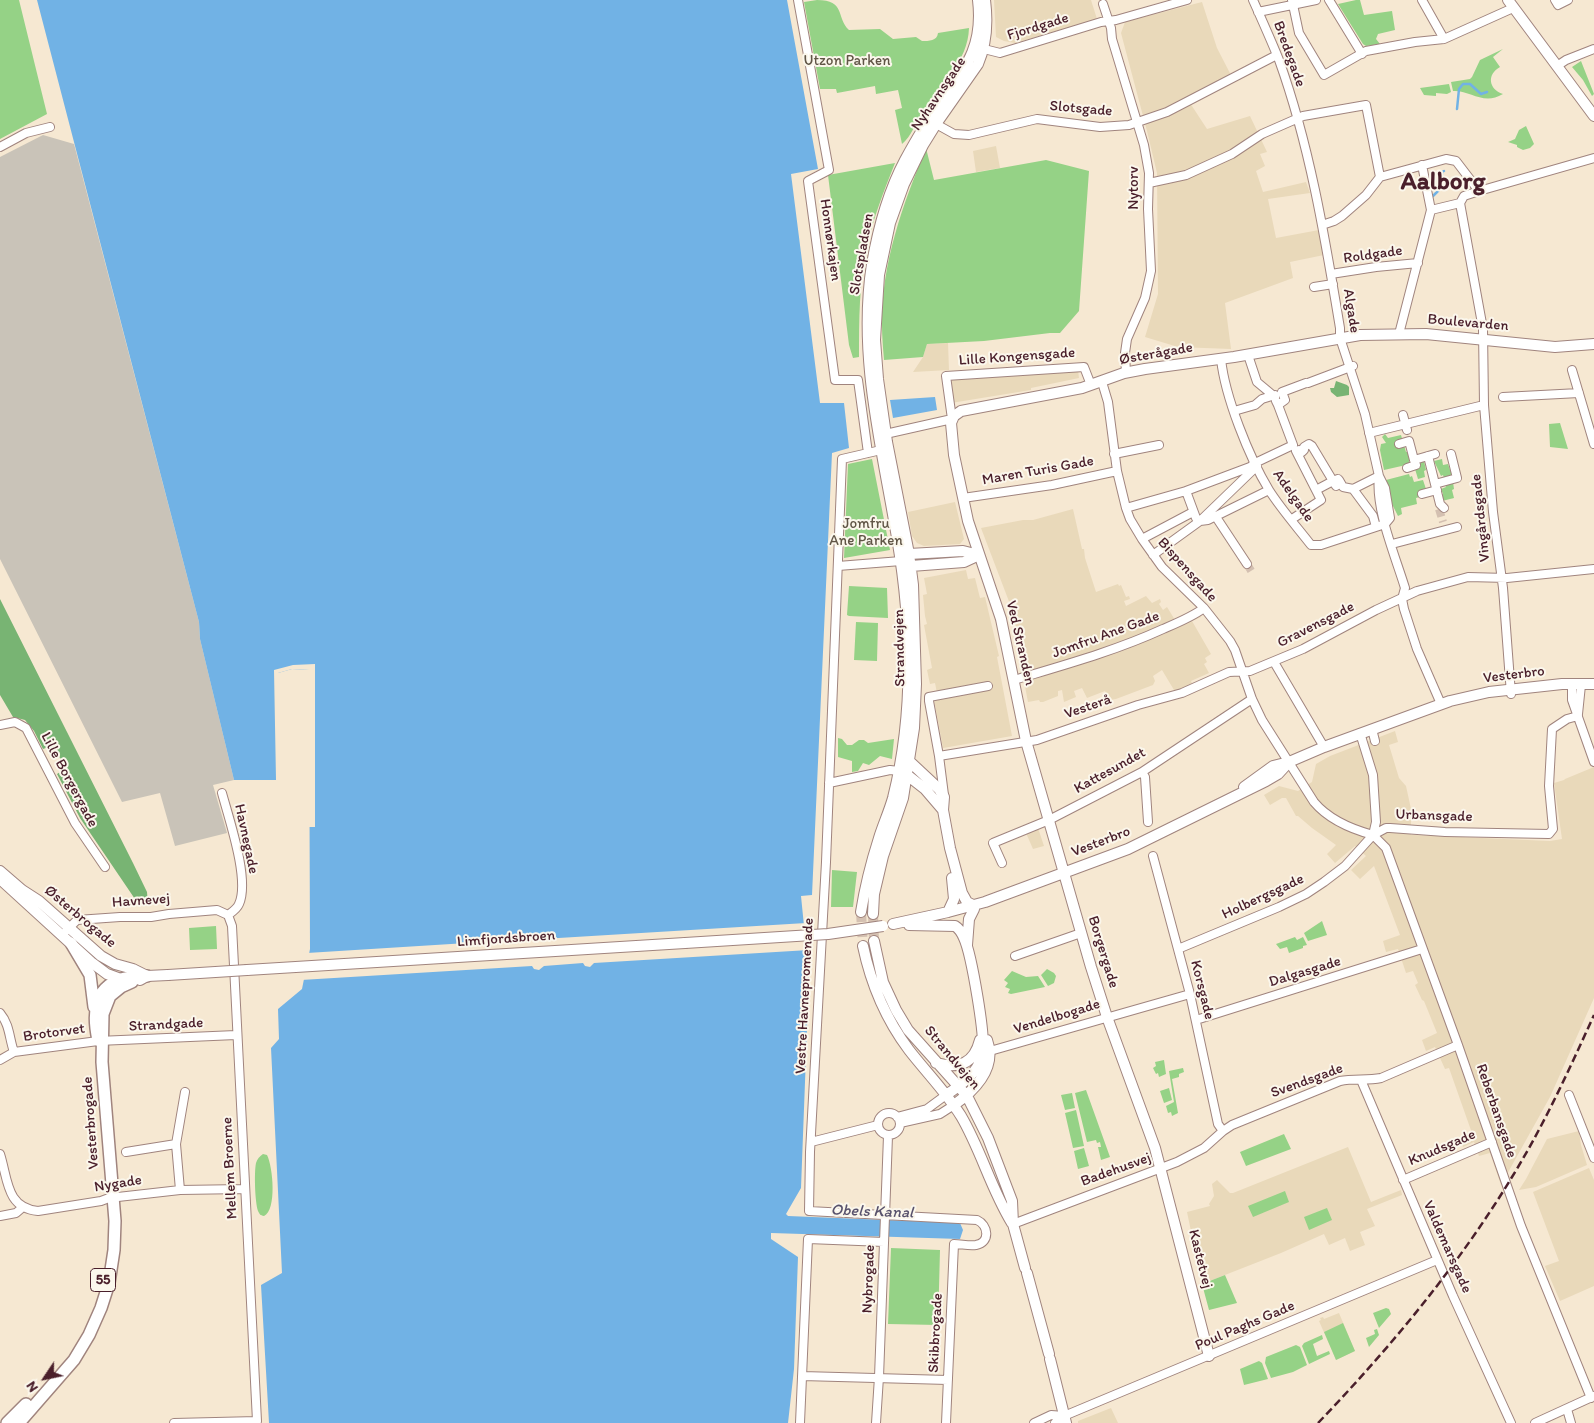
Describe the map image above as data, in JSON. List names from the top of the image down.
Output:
{
  "streets": {
    "main road": ["Vesterbrogade", "55"],
    "street": [
      "Fjordgade",
      "Bredegade",
      "Nyhavnsgade",
      "Slotsgade",
      "Nytorv",
      "Honnørkajen",
      "Slotspladsen",
      "Roldgade",
      "Algade",
      "Boulevarden",
      "Østerågade",
      "Lille Kongensgade",
      "Maren Turis Gade",
      "Adelgade",
      "Vingårdsgade",
      "Bispensgade",
      "Gravensgade",
      "Jomfru Ane Gade",
      "Ved Stranden",
      "Strandvejen",
      "Vesterbro",
      "Vesterå",
      "Kattesundet",
      "Lille Borgergade",
      "Urbansgade",
      "Havnegade",
      "Holbergsgade",
      "Havnevej",
      "Østerbrogade",
      "Limfjordsbroen",
      "Borgergade",
      "Dalgasgade",
      "Korsgade",
      "Vestre Havnepromenade",
      "Vendelbogade",
      "Strandgade",
      "Brotorvet",
      "Svendsgade",
      "Reberbansgade",
      "Knudsgade",
      "Mellem Broerne",
      "Badehusvej",
      "Nygade",
      "Valdemarsgade",
      "Kastetvej",
      "Nybrogade",
      "Poul Paghs Gade",
      "Skibbrogade"
    ]
  },
  "crossings": [
    ["Fjordgade", "Nyhavnsgade"],
    ["Fjordgade", "Nytorv"],
    ["Bredegade", "Algade"],
    ["Nyhavnsgade", "Slotsgade"],
    ["Nyhavnsgade", "Slotspladsen"],
    ["Slotsgade", "Nytorv"],
    ["Nytorv", "Østerågade"],
    ["Honnørkajen", "Vestre Havnepromenade"],
    ["Slotspladsen", "Strandvejen"],
    ["Roldgade", "Algade"],
    ["Algade", "Boulevarden"],
    ["Algade", "Østerågade"],
    ["Algade", "Adelgade"],
    ["Algade", "Gravensgade"],
    ["Algade", "Vesterbro"],
    ["Boulevarden", "Østerågade"],
    ["Boulevarden", "Vingårdsgade"],
    ["Østerågade", "Lille Kongensgade"],
    ["Østerågade", "Adelgade"],
    ["Østerågade", "Bispensgade"],
    ["Østerågade", "Ved Stranden"],
    ["Lille Kongensgade", "Ved Stranden"],
    ["Maren Turis Gade", "Bispensgade"],
    ["Maren Turis Gade", "Ved Stranden"],
    ["Vingårdsgade", "Gravensgade"],
    ["Vingårdsgade", "Vesterbro"],
    ["Bispensgade", "Gravensgade"],
    ["Bispensgade", "Jomfru Ane Gade"],
    ["Bispensgade", "Vesterbro"],
    ["Bispensgade", "Vesterå"],
    ["Bispensgade", "Kattesundet"],
    ["Gravensgade", "Vesterå"],
    ["Jomfru Ane Gade", "Ved Stranden"],
    ["Ved Stranden", "Vesterå"],
    ["Ved Stranden", "Borgergade"],
    ["Strandvejen", "Badehusvej"],
    ["Strandvejen", "Poul Paghs Gade"],
    ["Vesterbro", "Limfjordsbroen"],
    ["Vesterbro", "Borgergade"],
    ["Vesterå", "Borgergade"],
    ["Kattesundet", "Borgergade"],
    ["Urbansgade", "Holbergsgade"],
    ["Urbansgade", "Reberbansgade"],
    ["Havnegade", "Havnevej"],
    ["Havnegade", "Mellem Broerne"],
    ["Holbergsgade", "Korsgade"],
    ["Holbergsgade", "Reberbansgade"],
    ["Havnevej", "Østerbrogade"],
    ["Havnevej", "Vesterbrogade"],
    ["Havnevej", "Mellem Broerne"],
    ["Østerbrogade", "Limfjordsbroen"],
    ["Østerbrogade", "Vesterbrogade"],
    ["Limfjordsbroen", "Vesterbrogade"],
    ["Borgergade", "Vendelbogade"],
    ["Borgergade", "Badehusvej"],
    ["Borgergade", "Kastetvej"],
    ["Dalgasgade", "Korsgade"],
    ["Dalgasgade", "Reberbansgade"],
    ["Korsgade", "Vendelbogade"],
    ["Korsgade", "Svendsgade"],
    ["Korsgade", "Badehusvej"],
    ["Vestre Havnepromenade", "Nybrogade"],
    ["Vestre Havnepromenade", "Skibbrogade"],
    ["Strandgade", "Brotorvet"],
    ["Strandgade", "Vesterbrogade"],
    ["Strandgade", "Mellem Broerne"],
    ["Brotorvet", "Vesterbrogade"],
    ["Svendsgade", "Reberbansgade"],
    ["Svendsgade", "Badehusvej"],
    ["Svendsgade", "Valdemarsgade"],
    ["Reberbansgade", "Knudsgade"],
    ["Vesterbrogade", "Nygade"],
    ["Knudsgade", "Valdemarsgade"],
    ["Mellem Broerne", "Nygade"],
    ["Badehusvej", "Kastetvej"],
    ["Valdemarsgade", "Poul Paghs Gade"],
    ["Kastetvej", "Poul Paghs Gade"],
    ["Nybrogade", "Skibbrogade"]
  ],
  "districts": ["Aalborg"],
  "water": ["Obels Kanal"],
  "parks": ["Utzon Parken", "Jomfru Ane Parken"],
  "north": "bottom left"
}
